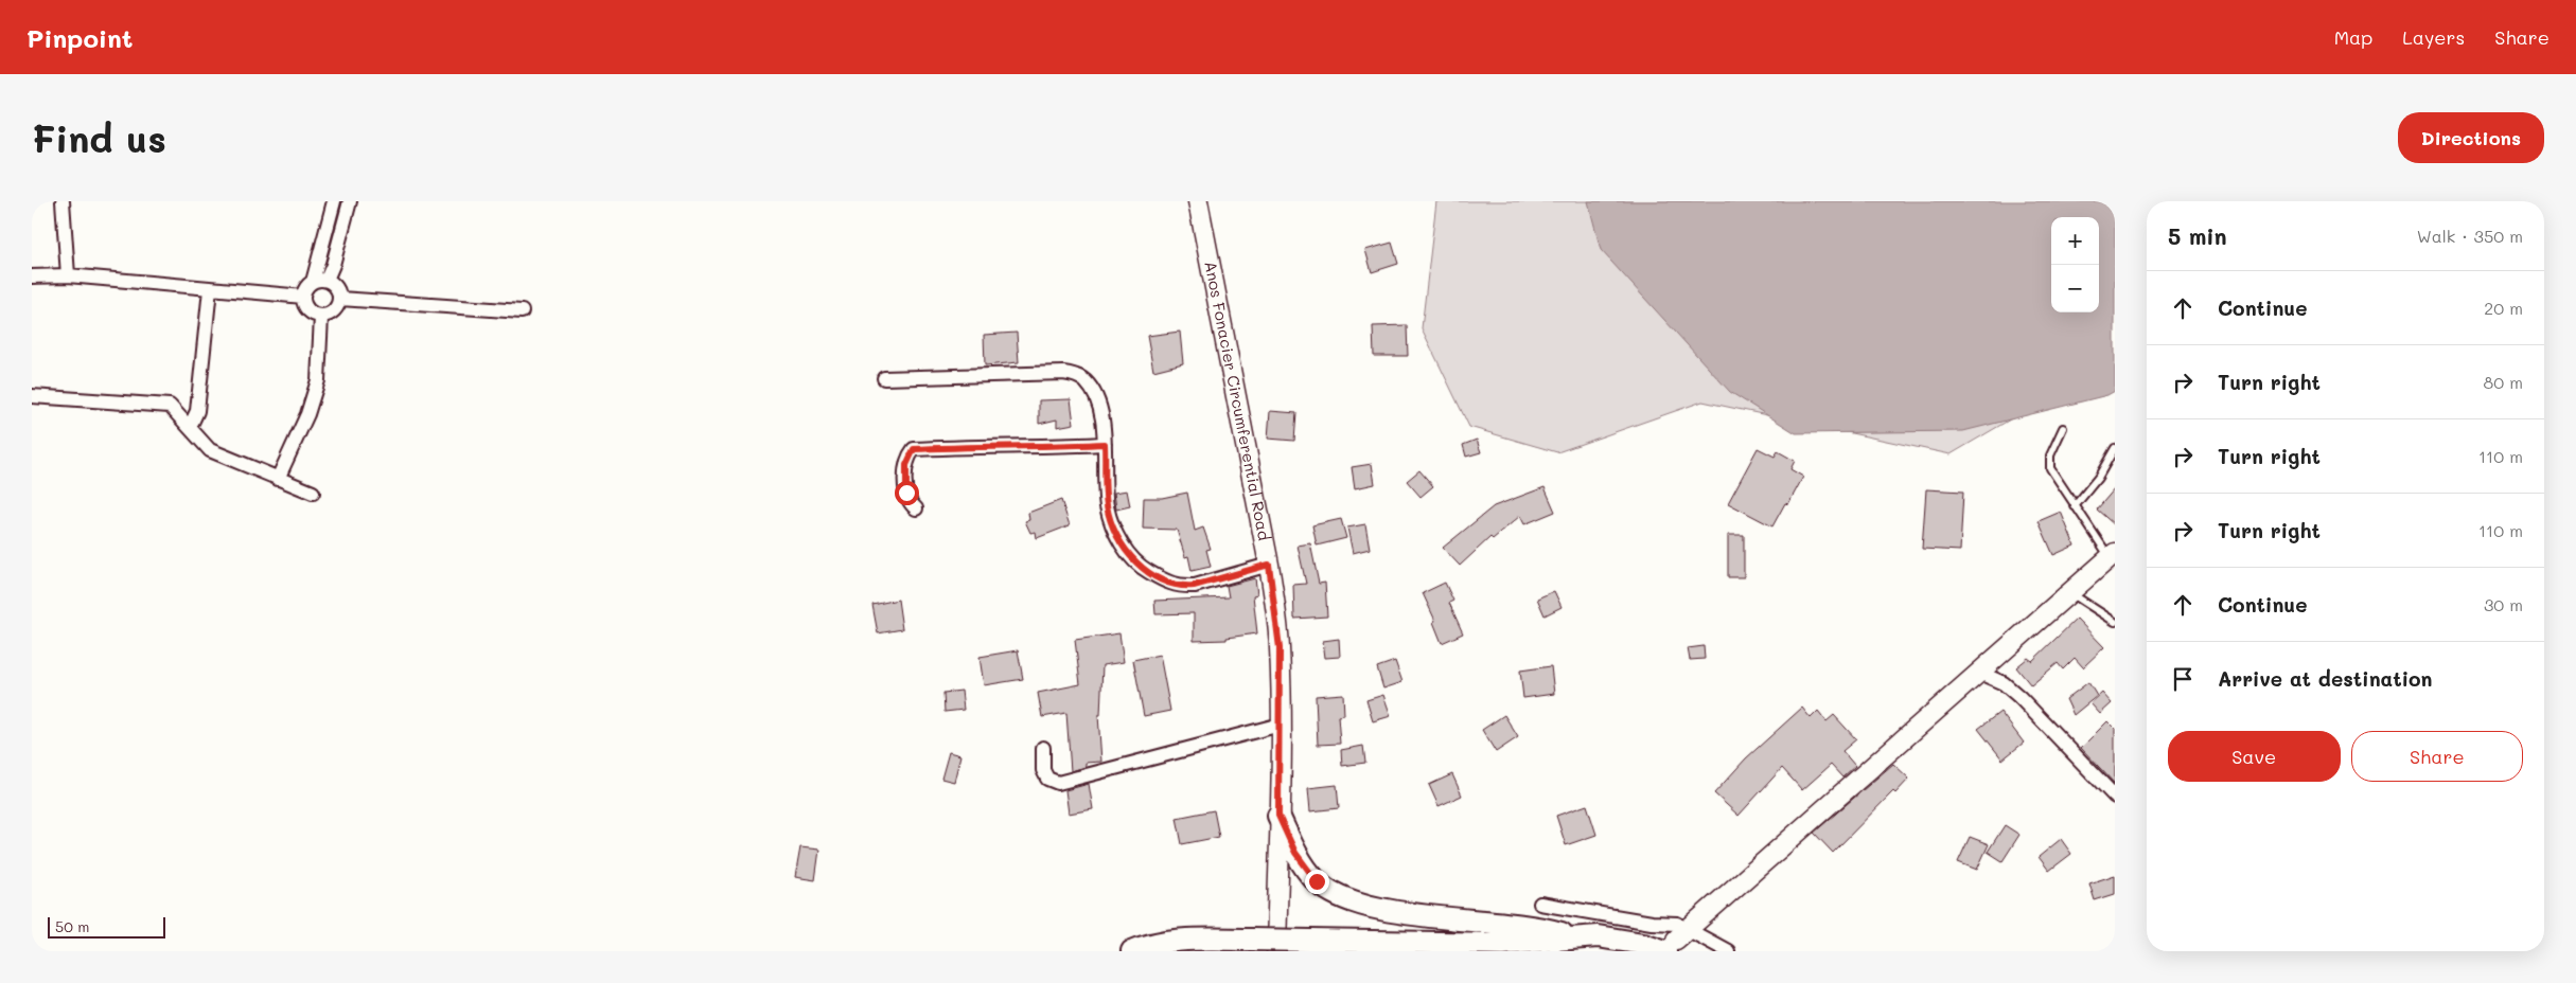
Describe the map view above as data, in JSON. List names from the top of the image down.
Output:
{
  "streets": {
    "main road": ["Anos Fonacier Circumferential Road"]
  },
  "scale_bar": "50 m",
  "page": {
    "header": "Pinpoint",
    "nav": ["Map", "Layers", "Share"],
    "buttons": [
      "Directions",
      ["Save", "Share"]
    ],
    "title": "Find us",
    "heading": ["5 min", "Walk · 350 m"],
    "map_buttons": ["+", "−"],
    "list": [
      ["Continue", "20 m"],
      ["Turn right", "80 m"],
      ["Turn right", "110 m"],
      ["Turn right", "110 m"],
      ["Continue", "30 m"],
      "Arrive at destination"
    ],
    "scale": "50 m"
  }
}
